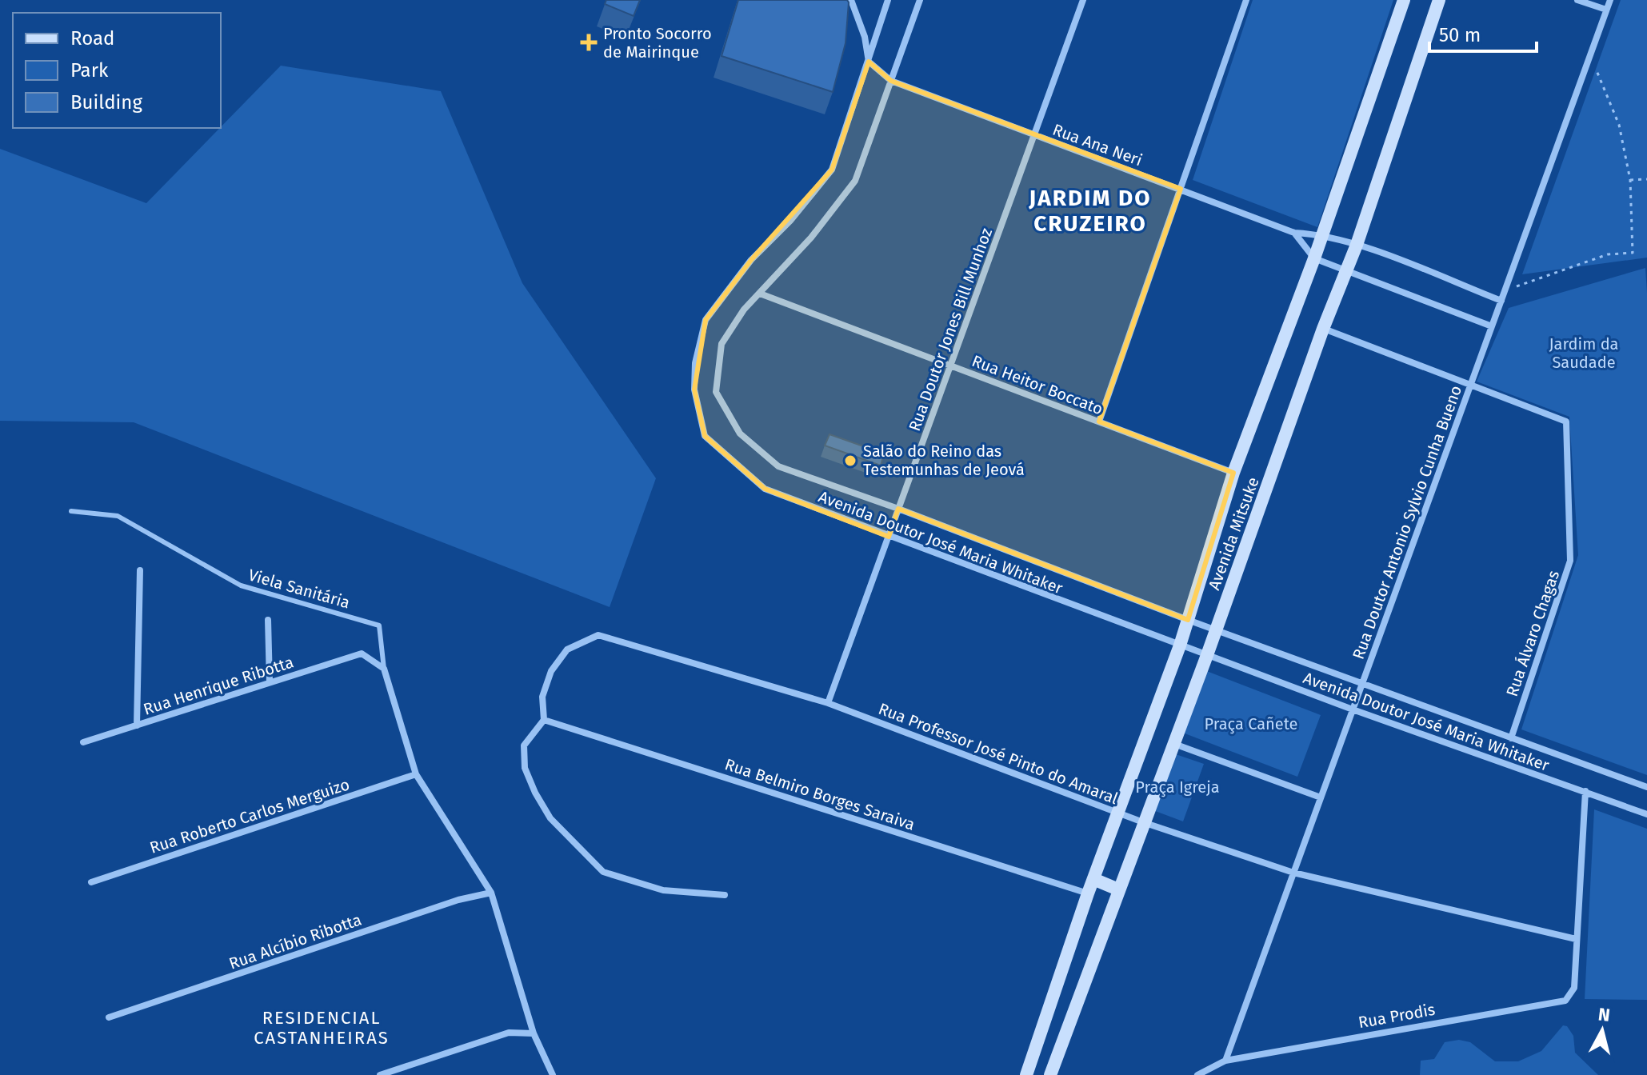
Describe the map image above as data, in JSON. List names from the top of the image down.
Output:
{
  "streets": {
    "main road": ["Avenida Mitsuke"],
    "street": [
      "Rua Ana Neri",
      "Rua Doutor Jones Bill Munhoz",
      "Rua Heitor Boccato",
      "Rua Doutor Antonio Sylvio Cunha Bueno",
      "Avenida Doutor José Maria Whitaker",
      "Rua Álvaro Chagas",
      "Rua Henrique Ribotta",
      "Rua Professor José Pinto do Amaral",
      "Rua Belmiro Borges Saraiva",
      "Rua Roberto Carlos Merguizo",
      "Rua Alcíbio Ribotta",
      "Rua Prodis"
    ],
    "lane": ["Viela Sanitária"]
  },
  "crossings": [
    ["Rua Ana Neri", "Rua Doutor Jones Bill Munhoz"],
    ["Rua Ana Neri", "Rua Doutor Antonio Sylvio Cunha Bueno"],
    ["Rua Ana Neri", "Avenida Mitsuke"],
    ["Rua Ana Neri", "Avenida Doutor José Maria Whitaker"],
    ["Rua Doutor Jones Bill Munhoz", "Rua Heitor Boccato"],
    ["Rua Doutor Jones Bill Munhoz", "Avenida Doutor José Maria Whitaker"],
    ["Rua Doutor Jones Bill Munhoz", "Rua Professor José Pinto do Amaral"],
    ["Rua Heitor Boccato", "Avenida Mitsuke"],
    ["Rua Heitor Boccato", "Avenida Doutor José Maria Whitaker"],
    ["Rua Doutor Antonio Sylvio Cunha Bueno", "Avenida Doutor José Maria Whitaker"],
    ["Rua Doutor Antonio Sylvio Cunha Bueno", "Rua Álvaro Chagas"],
    ["Rua Doutor Antonio Sylvio Cunha Bueno", "Rua Professor José Pinto do Amaral"],
    ["Rua Doutor Antonio Sylvio Cunha Bueno", "Rua Prodis"],
    ["Avenida Mitsuke", "Avenida Doutor José Maria Whitaker"],
    ["Avenida Mitsuke", "Rua Professor José Pinto do Amaral"],
    ["Avenida Mitsuke", "Rua Belmiro Borges Saraiva"],
    ["Avenida Doutor José Maria Whitaker", "Rua Álvaro Chagas"],
    ["Viela Sanitária", "Rua Henrique Ribotta"],
    ["Rua Professor José Pinto do Amaral", "Rua Belmiro Borges Saraiva"],
    ["Rua Professor José Pinto do Amaral", "Rua Prodis"]
  ],
  "districts": ["JARDIM DO CRUZEIRO", "RESIDENCIAL CASTANHEIRAS"],
  "parks": ["Jardim da Saudade", "Praça Cañete", "Praça Igreja"],
  "places": {
    "health": ["Pronto Socorro de Mairinque"],
    "other": ["Salão do Reino das Testemunhas de Jeová"]
  },
  "legend": ["Road", "Park", "Building"],
  "scale_bar": "50 m",
  "north": "top"
}
